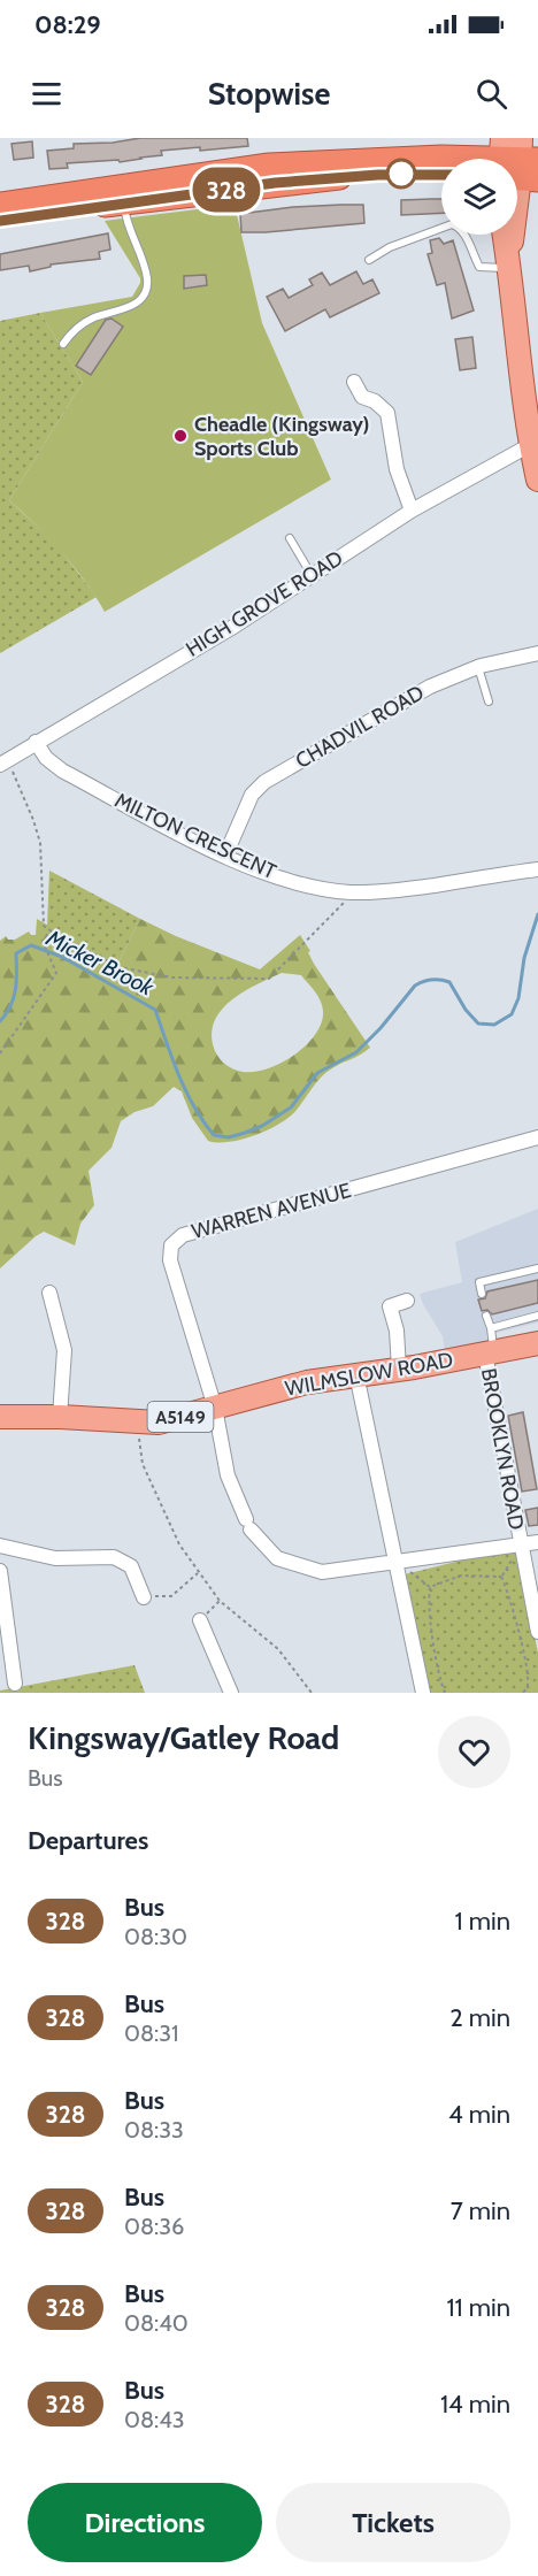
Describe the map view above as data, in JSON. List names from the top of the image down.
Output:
{
  "streets": {
    "main road": ["WILMSLOW ROAD", "A5149"],
    "street": [
      "HIGH GROVE ROAD",
      "CHADVIL ROAD",
      "MILTON CRESCENT",
      "WARREN AVENUE",
      "BROOKLYN ROAD"
    ]
  },
  "crossings": [
    ["HIGH GROVE ROAD", "MILTON CRESCENT"],
    ["CHADVIL ROAD", "MILTON CRESCENT"],
    ["WARREN AVENUE", "WILMSLOW ROAD"],
    ["WARREN AVENUE", "BROOKLYN ROAD"],
    ["WILMSLOW ROAD", "BROOKLYN ROAD"]
  ],
  "water": ["Micker Brook"],
  "places": ["Cheadle (Kingsway) Sports Club"],
  "lines": ["bus line 328"],
  "page": {
    "status": "08:29",
    "header": "Stopwise",
    "on_map": "328",
    "heading": [
      ["Kingsway/Gatley Road", "Bus"],
      "Departures"
    ],
    "list": [
      {
        "mark": "328",
        "name": "Bus",
        "note": "08:30",
        "value": "1 min"
      },
      {
        "mark": "328",
        "name": "Bus",
        "note": "08:31",
        "value": "2 min"
      },
      {
        "mark": "328",
        "name": "Bus",
        "note": "08:33",
        "value": "4 min"
      },
      {
        "mark": "328",
        "name": "Bus",
        "note": "08:36",
        "value": "7 min"
      },
      {
        "mark": "328",
        "name": "Bus",
        "note": "08:40",
        "value": "11 min"
      },
      {
        "mark": "328",
        "name": "Bus",
        "note": "08:43",
        "value": "14 min"
      }
    ],
    "buttons": ["Directions", "Tickets"]
  }
}
